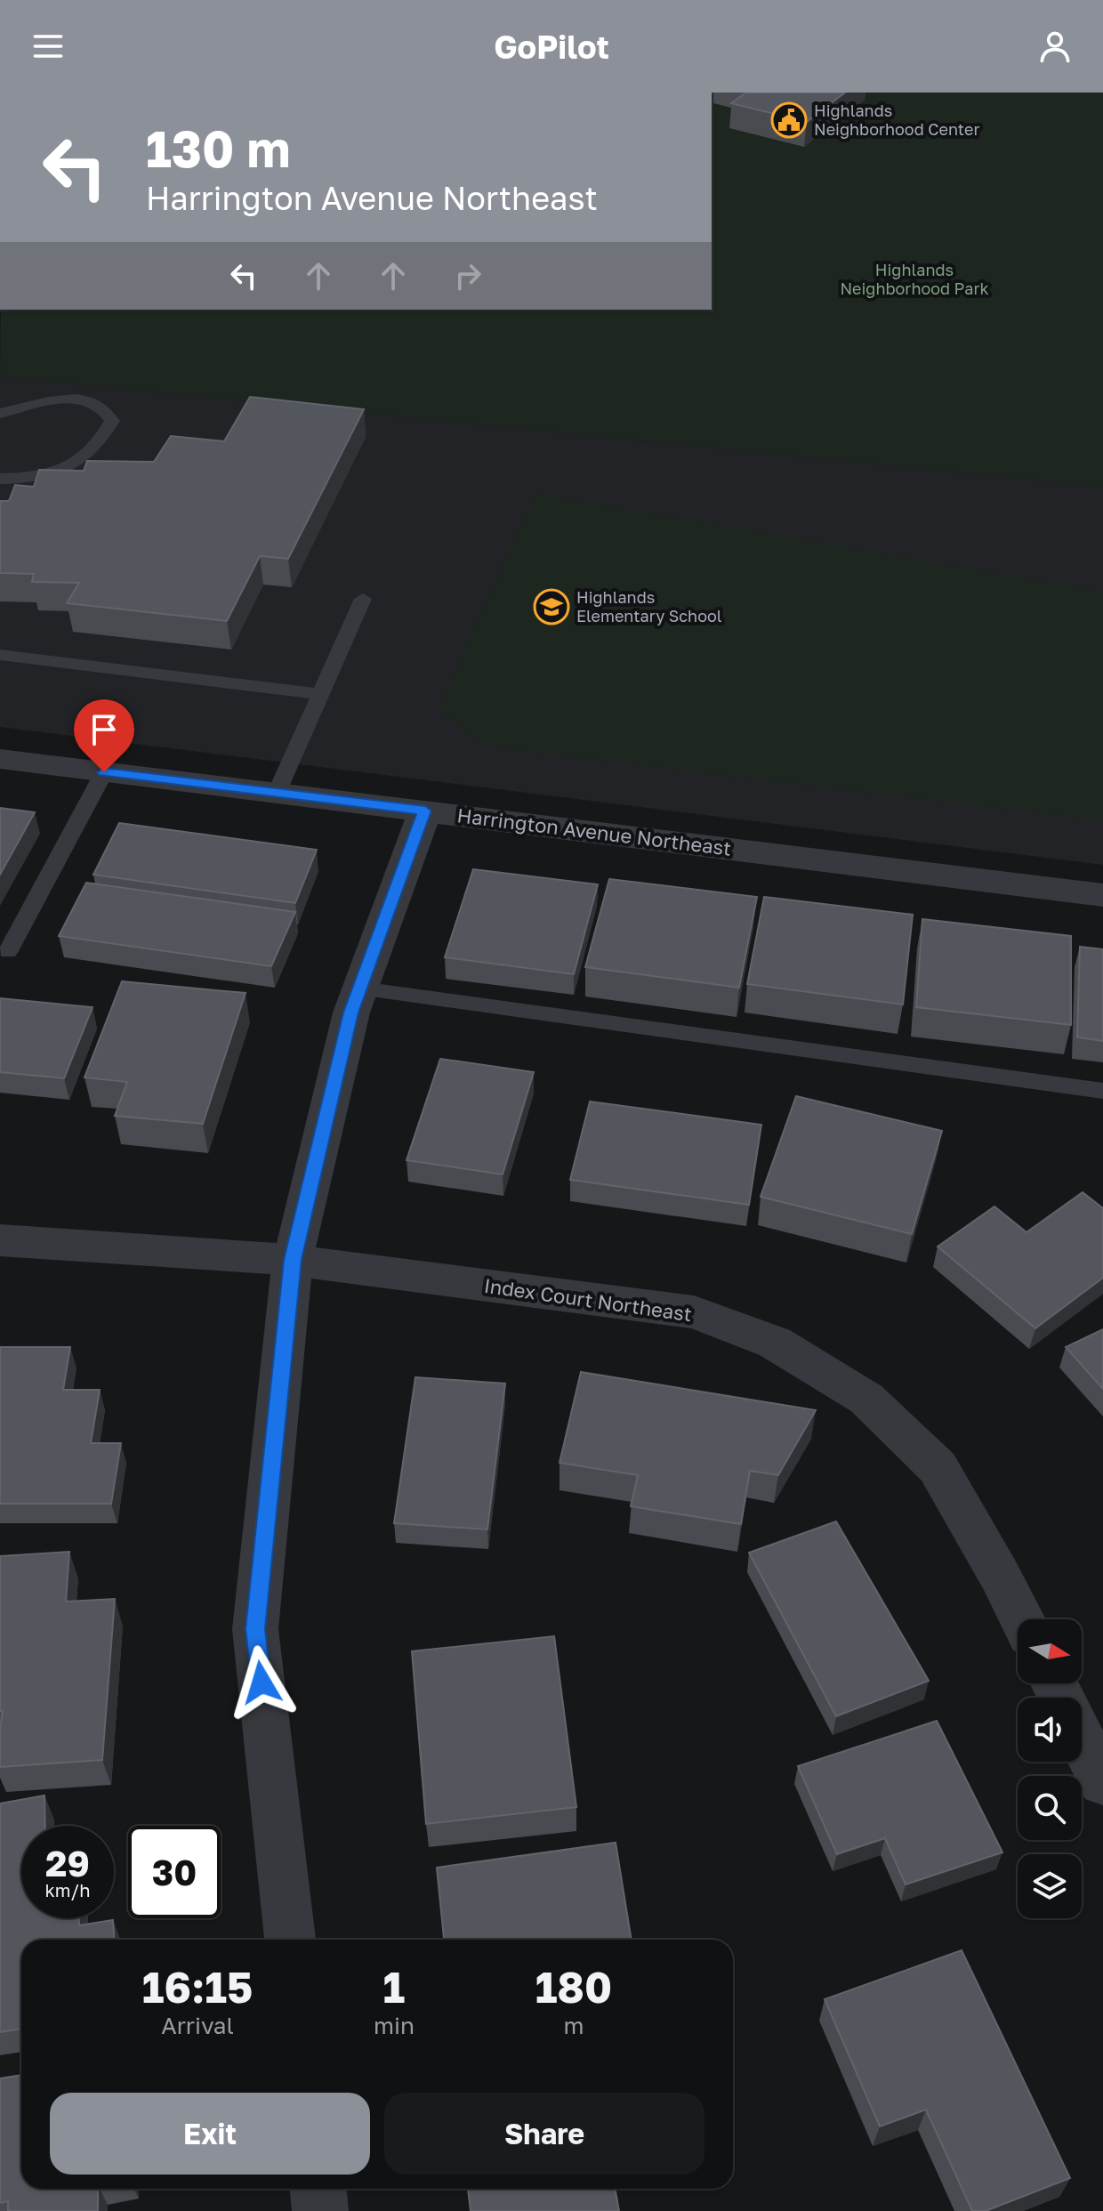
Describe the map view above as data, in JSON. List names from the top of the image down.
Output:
{
  "streets": {
    "street": ["Harrington Avenue Northeast", "Index Court Northeast"]
  },
  "parks": ["Highlands Neighborhood Park"],
  "places": {
    "public building": ["Highlands Neighborhood Center"],
    "school or university": ["Highlands Elementary School"]
  },
  "north": "right",
  "page": {
    "header": "GoPilot",
    "turn": ["130 m", "Harrington Avenue Northeast"],
    "speed": "29 km/h",
    "limit": "30",
    "eta": [
      "16:15",
      "Arrival",
      "1",
      "min",
      "180",
      "m"
    ],
    "buttons": ["Exit", "Share"]
  }
}
